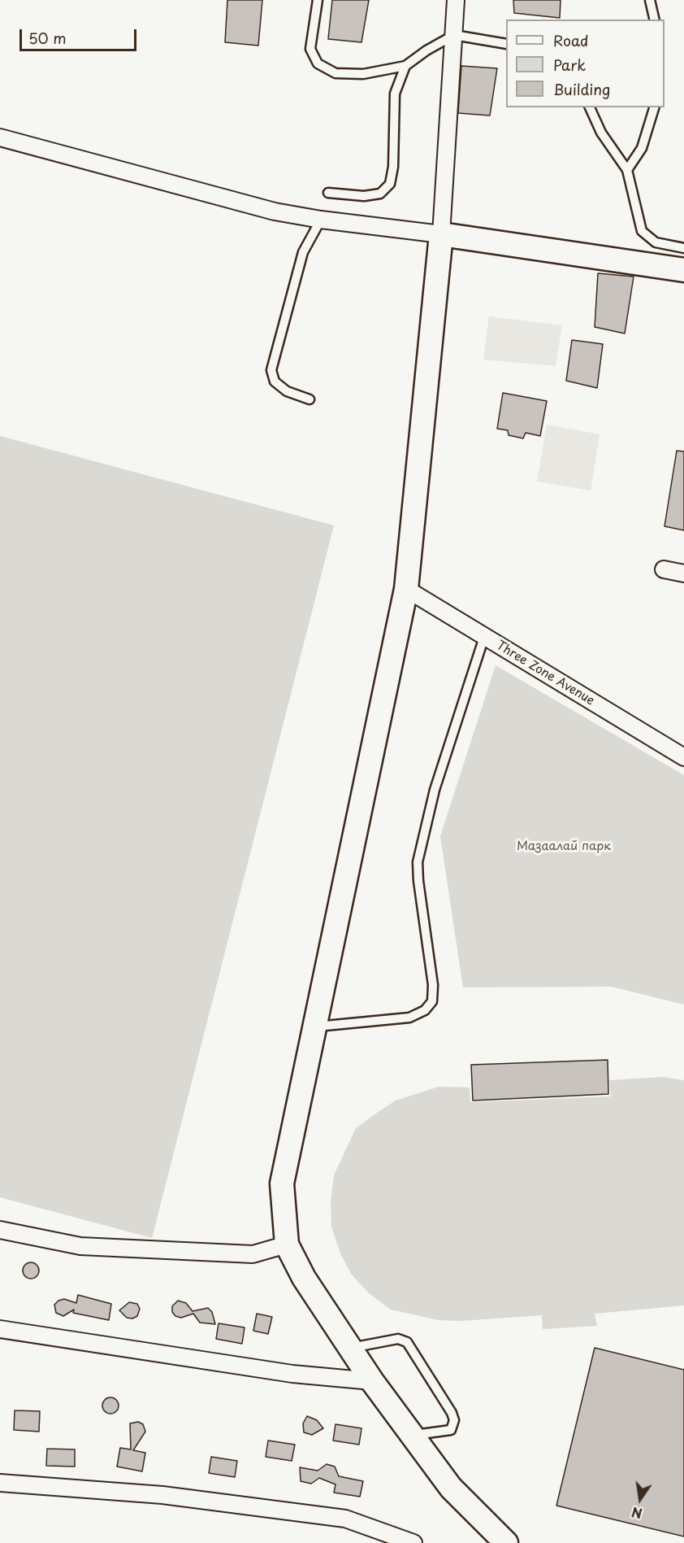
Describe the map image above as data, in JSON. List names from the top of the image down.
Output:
{
  "streets": {
    "street": ["Three Zone Avenue"]
  },
  "parks": ["Мазаалай парк"],
  "legend": ["Road", "Park", "Building"],
  "scale_bar": "50 m",
  "north": "bottom"
}
